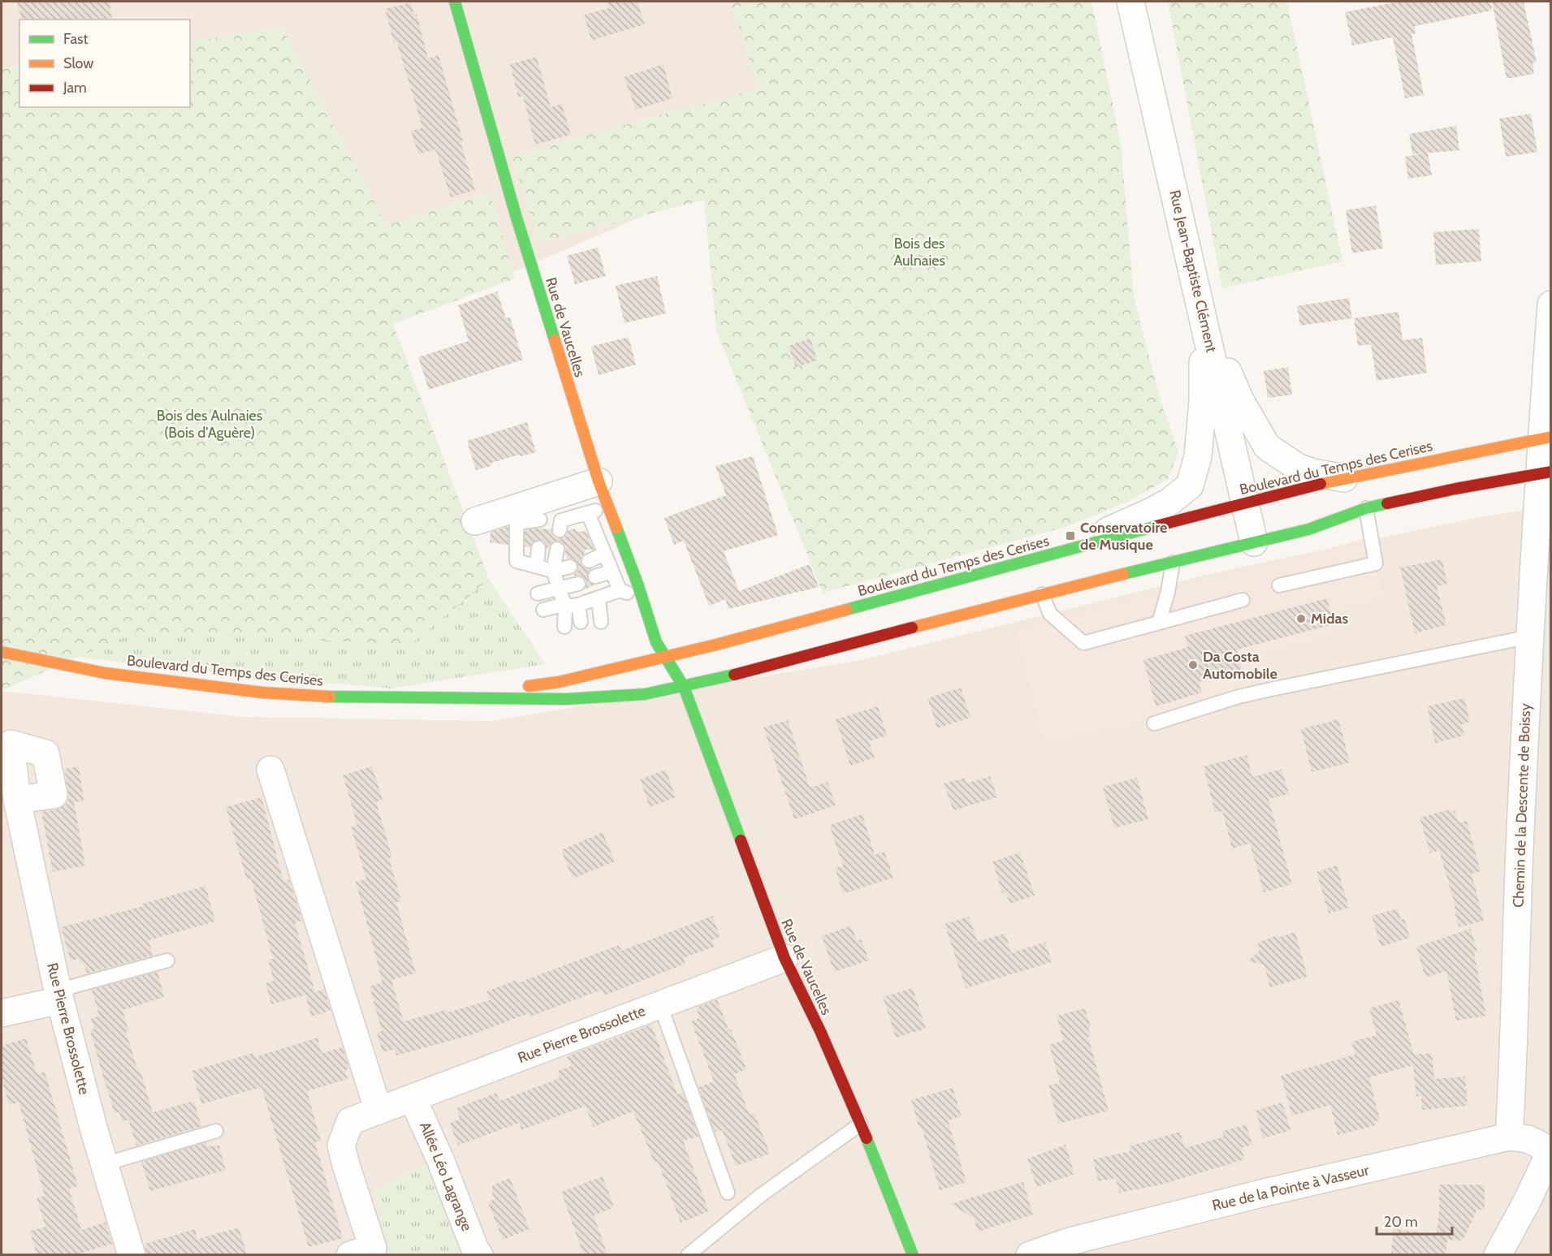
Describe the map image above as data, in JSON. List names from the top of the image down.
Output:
{
  "streets": {
    "main road": ["Rue de Vaucelles", "Boulevard du Temps des Cerises"],
    "street": [
      "Rue Jean-Baptiste Clément",
      "Chemin de la Descente de Boissy",
      "Rue Pierre Brossolette",
      "Allée Léo Lagrange",
      "Rue de la Pointe à Vasseur"
    ]
  },
  "crossings": [
    ["Rue Jean-Baptiste Clément", "Boulevard du Temps des Cerises"],
    ["Rue de Vaucelles", "Boulevard du Temps des Cerises"],
    ["Rue de Vaucelles", "Rue Pierre Brossolette"],
    ["Boulevard du Temps des Cerises", "Chemin de la Descente de Boissy"],
    ["Chemin de la Descente de Boissy", "Rue de la Pointe à Vasseur"],
    ["Rue Pierre Brossolette", "Allée Léo Lagrange"]
  ],
  "parks": ["Bois des Aulnaies", "Bois des Aulnaies (Bois d'Aguère)"],
  "places": {
    "transit": ["Conservatoire de Musique"],
    "other": ["Midas", "Da Costa Automobile"]
  },
  "legend": ["Fast", "Slow", "Jam"],
  "scale_bar": "20 m"
}
